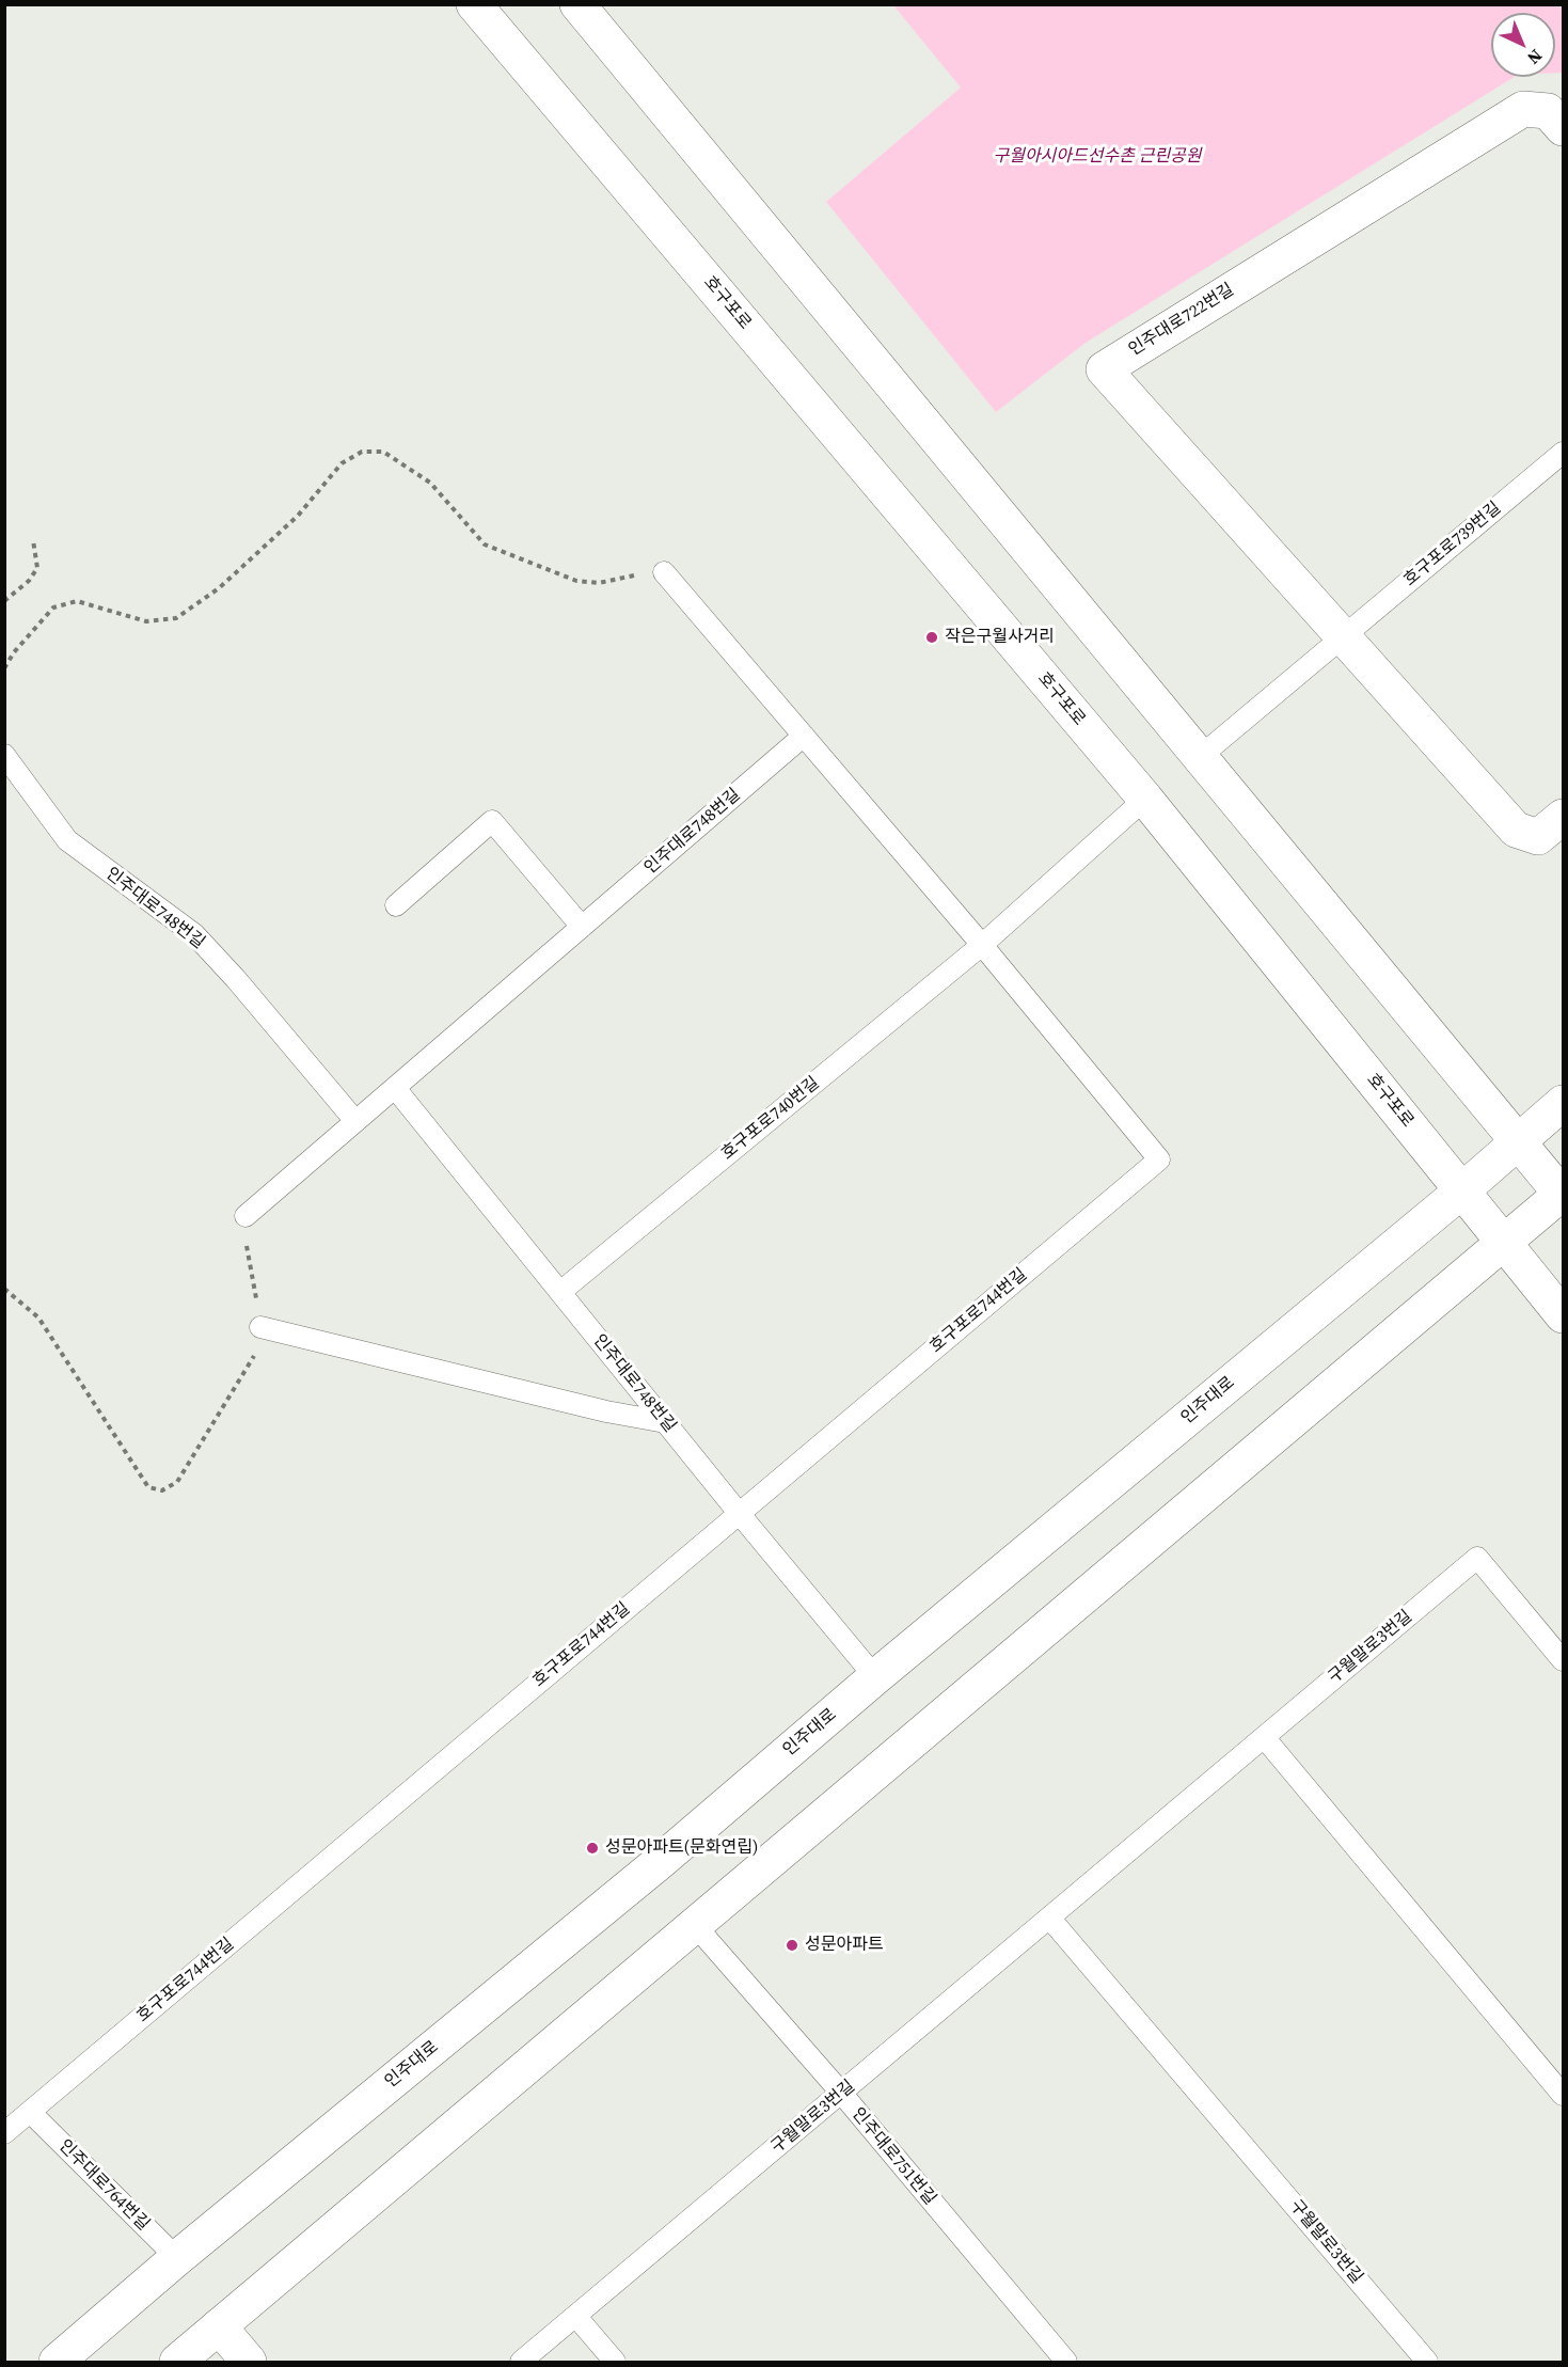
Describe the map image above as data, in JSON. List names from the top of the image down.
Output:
{
  "streets": {
    "main road": ["호구포로", "인주대로722번길", "인주대로"],
    "lane": [
      "호구포로739번길",
      "인주대로748번길",
      "호구포로740번길",
      "호구포로744번길",
      "구월말로3번길",
      "인주대로751번길",
      "인주대로764번길"
    ]
  },
  "crossings": [
    ["호구포로", "호구포로740번길"],
    ["호구포로", "인주대로"],
    ["인주대로722번길", "호구포로739번길"],
    ["인주대로748번길", "호구포로740번길"],
    ["인주대로748번길", "호구포로744번길"],
    ["인주대로748번길", "인주대로"],
    ["호구포로740번길", "호구포로744번길"],
    ["호구포로744번길", "인주대로764번길"],
    ["인주대로", "인주대로764번길"],
    ["구월말로3번길", "인주대로751번길"]
  ],
  "parks": ["구월아시아드선수촌 근린공원"],
  "places": ["작은구월사거리", "성문아파트(문화연립)", "성문아파트"],
  "north": "bottom right"
}
